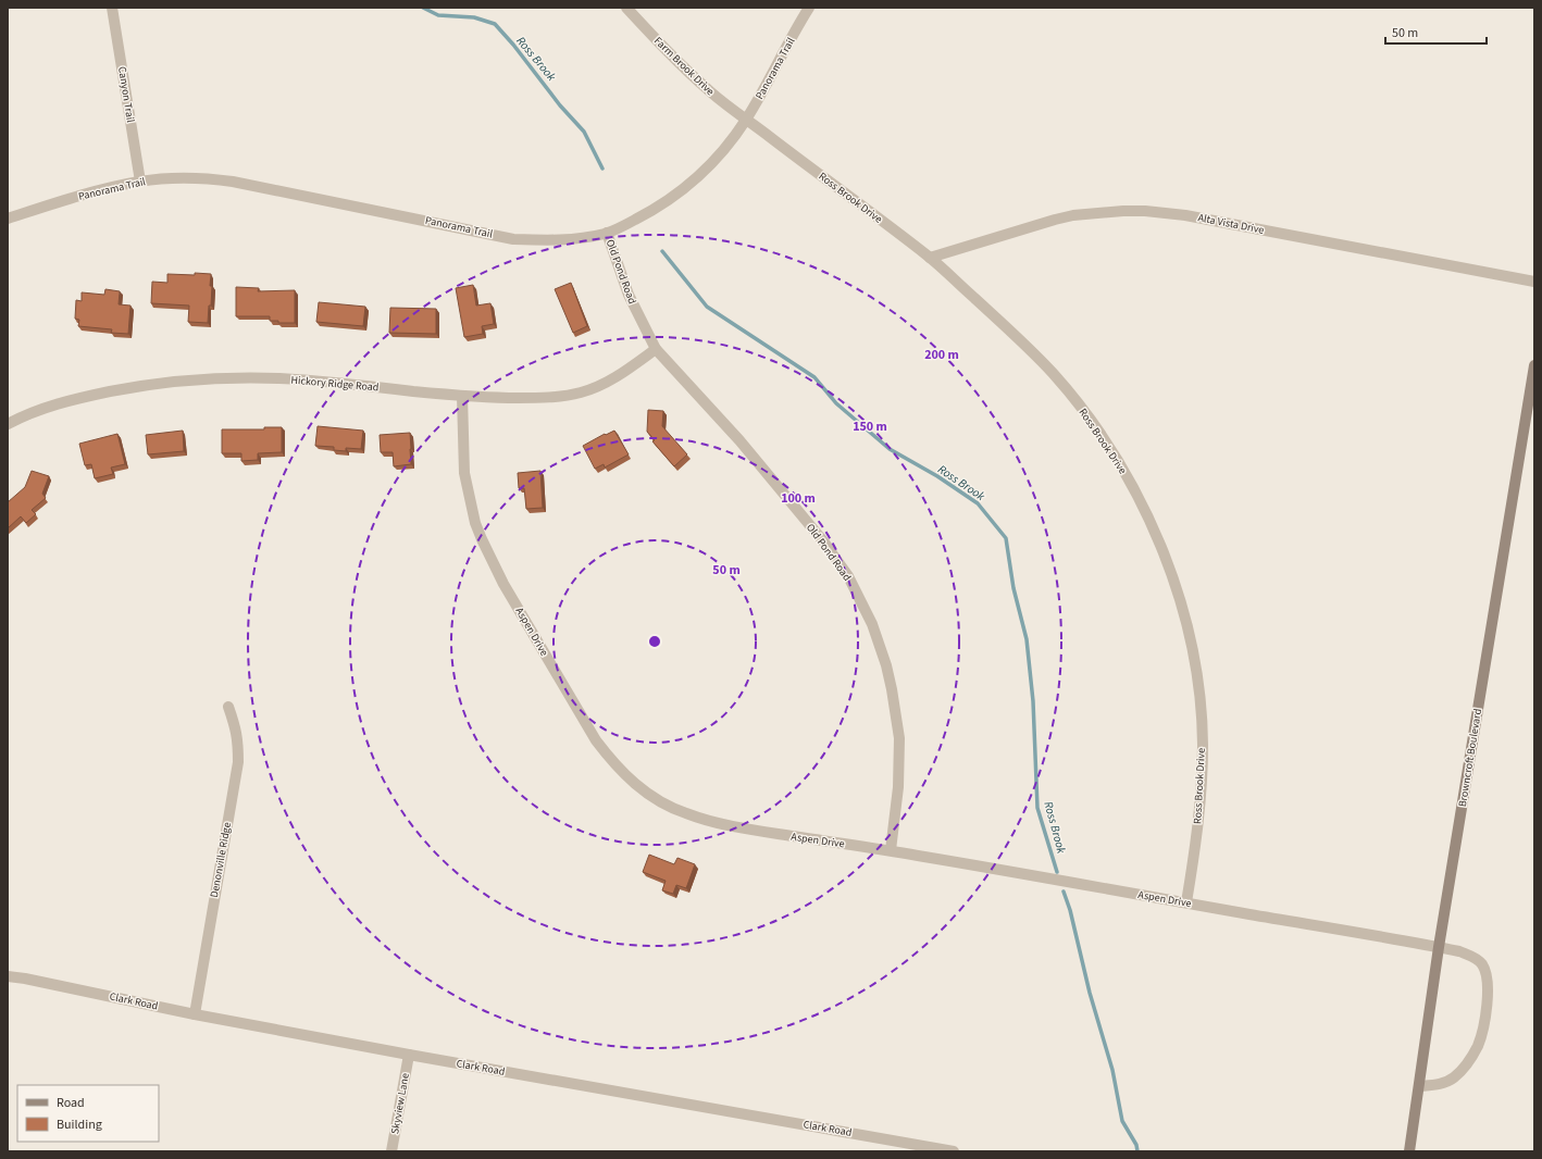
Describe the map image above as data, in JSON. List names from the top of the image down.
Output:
{
  "streets": {
    "main road": ["Browncroft Boulevard"],
    "street": [
      "Farm Brook Drive",
      "Panorama Trail",
      "Canyon Trail",
      "Ross Brook Drive",
      "Alta Vista Drive",
      "Old Pond Road",
      "Hickory Ridge Road",
      "Aspen Drive",
      "Denonville Ridge",
      "Clark Road",
      "Skyview Lane"
    ]
  },
  "crossings": [
    ["Farm Brook Drive", "Panorama Trail"],
    ["Farm Brook Drive", "Ross Brook Drive"],
    ["Panorama Trail", "Canyon Trail"],
    ["Panorama Trail", "Ross Brook Drive"],
    ["Panorama Trail", "Old Pond Road"],
    ["Ross Brook Drive", "Alta Vista Drive"],
    ["Ross Brook Drive", "Aspen Drive"],
    ["Old Pond Road", "Hickory Ridge Road"],
    ["Old Pond Road", "Aspen Drive"],
    ["Hickory Ridge Road", "Aspen Drive"],
    ["Aspen Drive", "Browncroft Boulevard"],
    ["Denonville Ridge", "Clark Road"],
    ["Clark Road", "Skyview Lane"]
  ],
  "water": ["Ross Brook"],
  "legend": ["Road", "Building"],
  "scale_bar": "50 m",
  "rings": [
    "200 m",
    "150 m",
    "100 m",
    "50 m"
  ]
}
